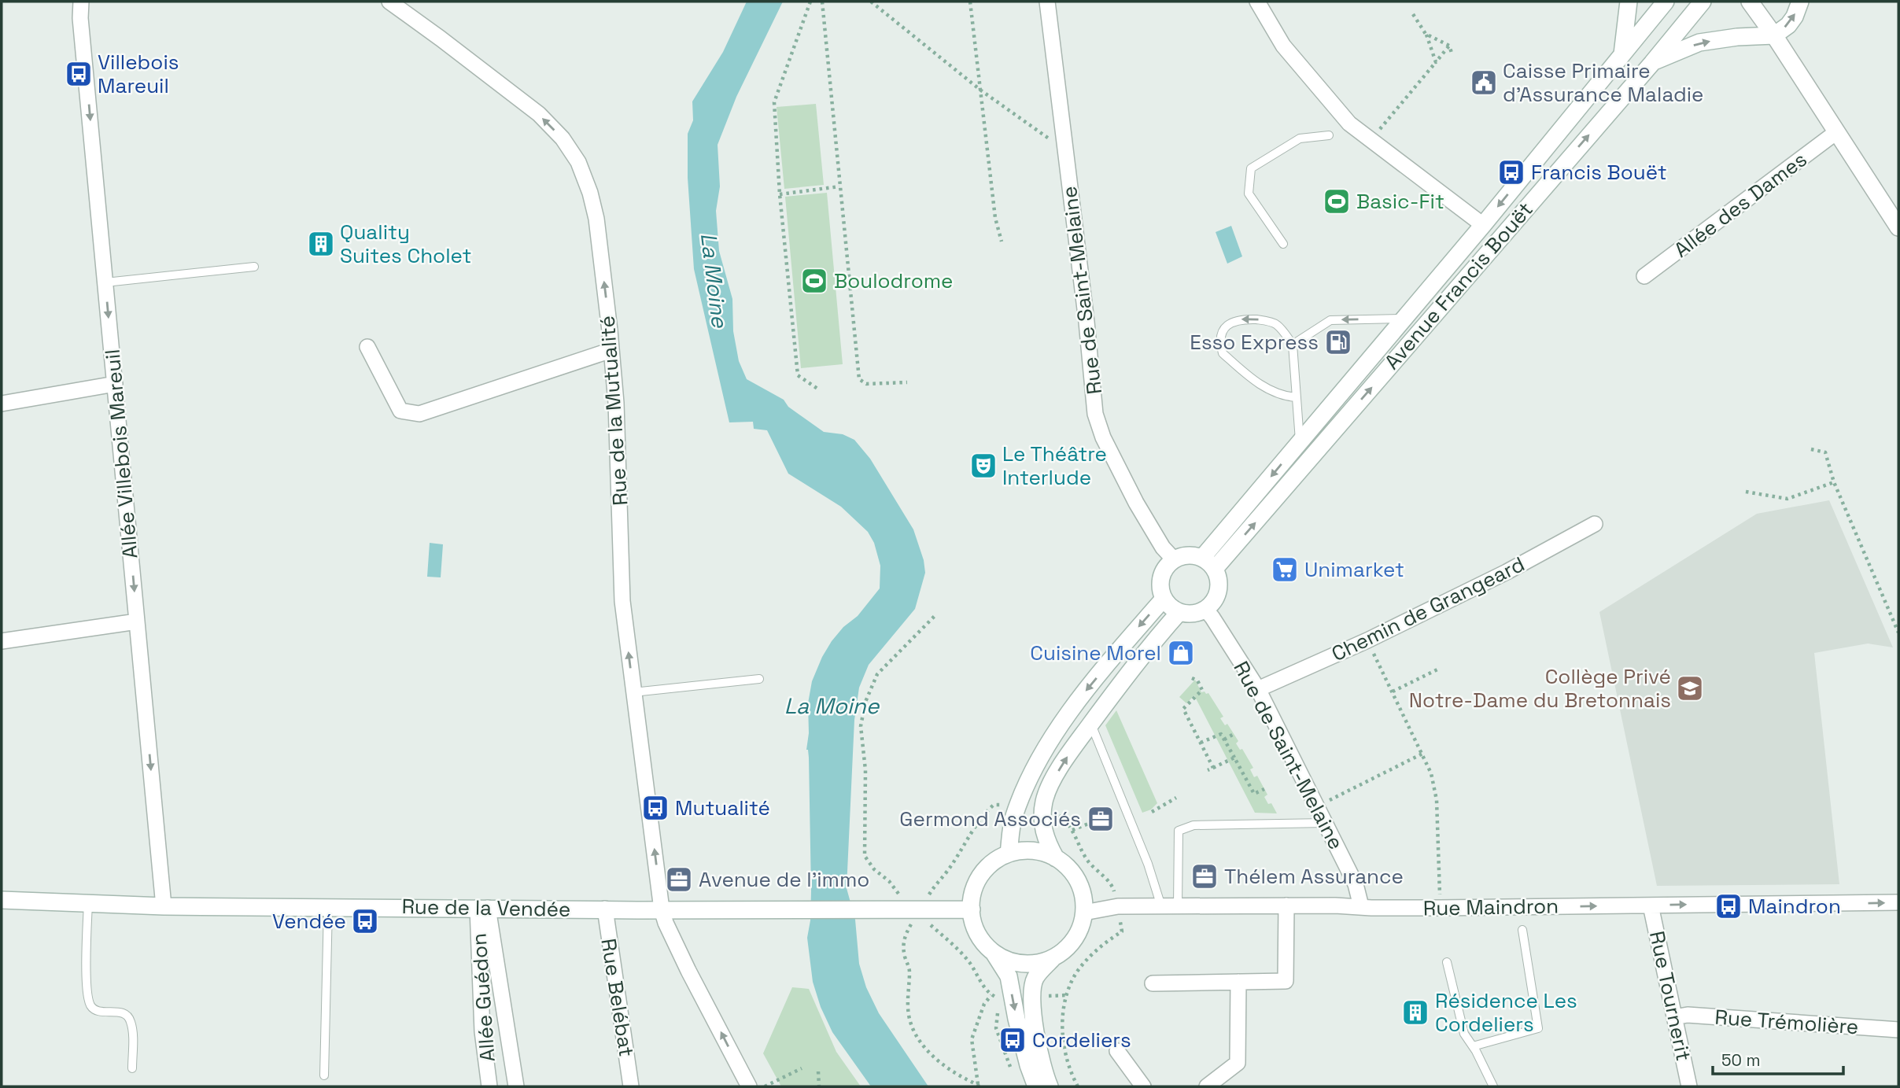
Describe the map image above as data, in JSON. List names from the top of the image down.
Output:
{
  "streets": {
    "main road": ["Avenue Francis Bouët", "Rue de la Vendée"],
    "street": [
      "Allée des Dames",
      "Rue de Saint-Melaine",
      "Rue de la Mutualité",
      "Allée Villebois Mareuil",
      "Chemin de Grangeard",
      "Rue Maindron",
      "Rue Tournerit",
      "Allée Guédon",
      "Rue Belébat",
      "Rue Trémolière"
    ]
  },
  "crossings": [
    ["Avenue Francis Bouët", "Rue de Saint-Melaine"],
    ["Rue de Saint-Melaine", "Chemin de Grangeard"],
    ["Rue de Saint-Melaine", "Rue Maindron"],
    ["Rue de la Mutualité", "Rue de la Vendée"],
    ["Allée Villebois Mareuil", "Rue de la Vendée"],
    ["Rue Maindron", "Rue de la Vendée"],
    ["Rue Maindron", "Rue Tournerit"],
    ["Rue de la Vendée", "Allée Guédon"],
    ["Rue de la Vendée", "Rue Belébat"],
    ["Rue Tournerit", "Rue Trémolière"]
  ],
  "one_way": ["Rue de la Mutualité", "Allée Villebois Mareuil", "Rue Maindron"],
  "water": ["La Moine"],
  "places": {
    "bus stop": [
      "Villebois Mareuil",
      "Francis Bouët",
      "Mutualité",
      "Maindron",
      "Vendée",
      "Cordeliers"
    ],
    "public building": ["Caisse Primaire d'Assurance Maladie"],
    "sports": ["Basic-Fit", "Boulodrome"],
    "building": ["Quality Suites Cholet", "Résidence Les Cordeliers"],
    "fuel station": ["Esso Express"],
    "theatre": ["Le Théâtre Interlude"],
    "supermarket": ["Unimarket"],
    "shop": ["Cuisine Morel"],
    "school or university": ["Collège Privé Notre-Dame du Bretonnais"],
    "office": ["Germond Associés", "Thélem Assurance", "Avenue de l'immo"]
  },
  "scale_bar": "50 m"
}
